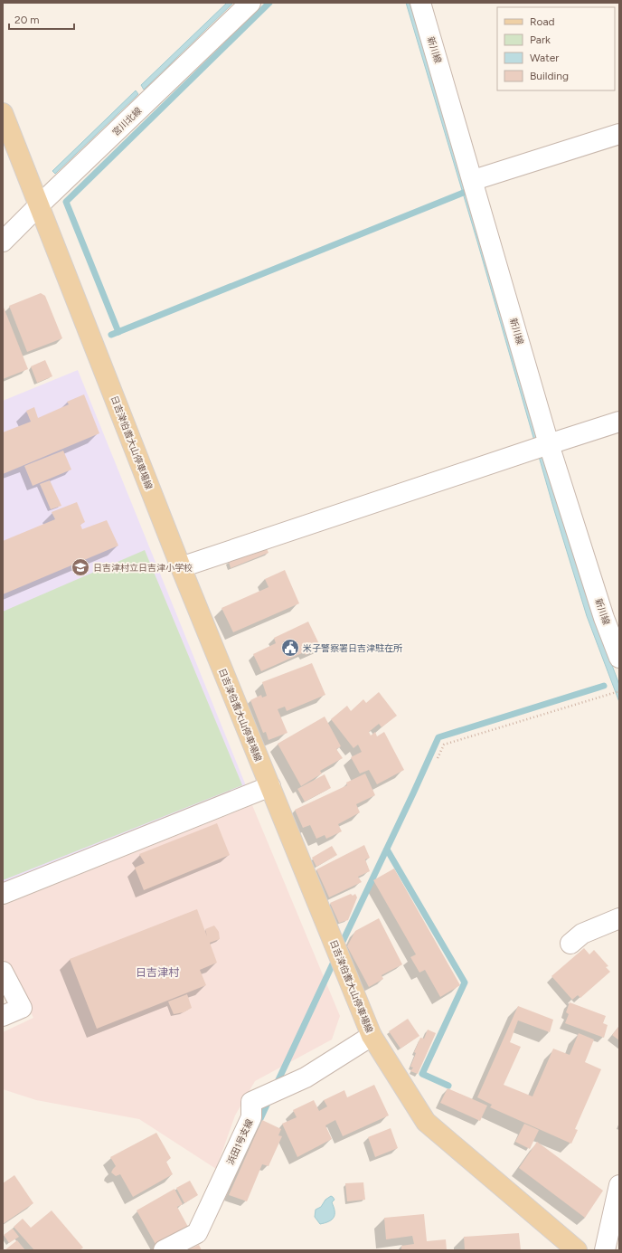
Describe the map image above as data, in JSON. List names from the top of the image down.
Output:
{
  "streets": {
    "main road": ["日吉津伯耆大山停車場線"],
    "street": ["新川線", "宮川北線", "浜田1号支線"]
  },
  "crossings": [
    ["宮川北線", "日吉津伯耆大山停車場線"],
    ["日吉津伯耆大山停車場線", "浜田1号支線"]
  ],
  "districts": ["日吉津村"],
  "places": {
    "school or university": ["日吉津村立日吉津小学校"],
    "public building": ["米子警察署日吉津駐在所"]
  },
  "legend": [
    "Road",
    "Park",
    "Water",
    "Building"
  ],
  "scale_bar": "20 m"
}
